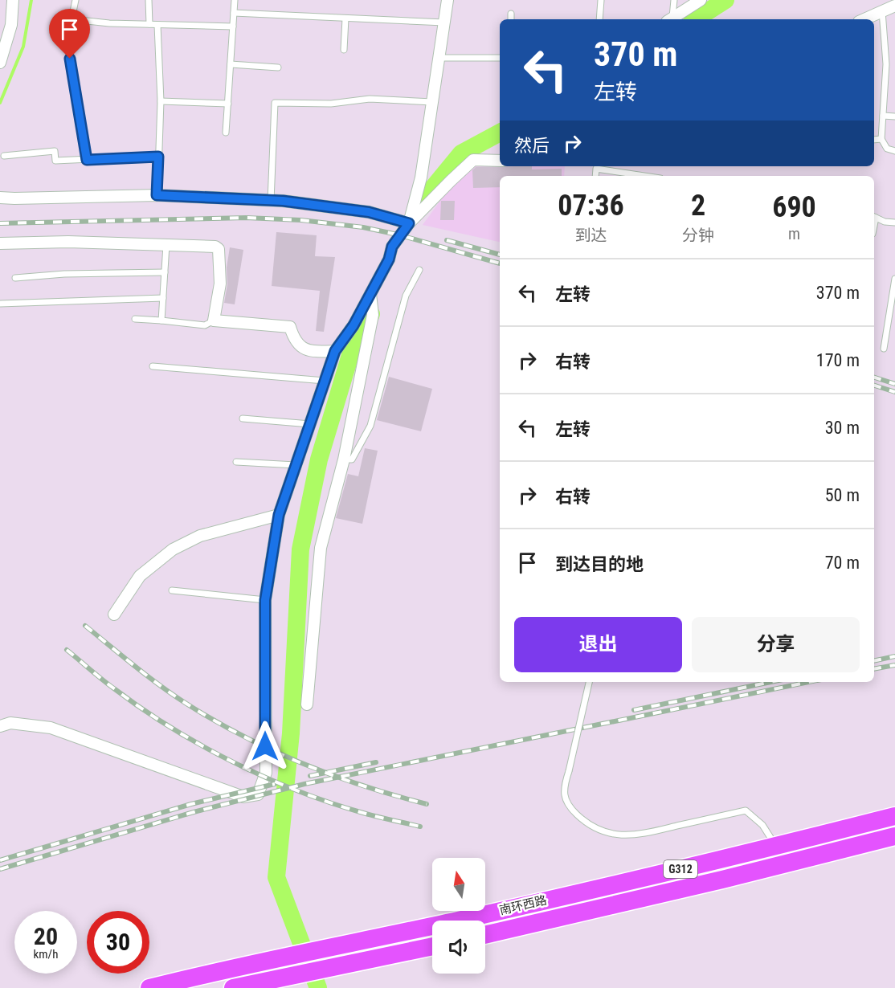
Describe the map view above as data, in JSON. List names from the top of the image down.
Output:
{
  "streets": {
    "highway": ["G312", "南环西路"]
  },
  "north": "top",
  "page": {
    "turn": ["370 m", "左转"],
    "then": "然后",
    "eta": [
      "07:36",
      "到达",
      "2",
      "分钟",
      "690",
      "m"
    ],
    "list": [
      {
        "name": "左转",
        "value": "370 m"
      },
      {
        "name": "右转",
        "value": "170 m"
      },
      {
        "name": "左转",
        "value": "30 m"
      },
      {
        "name": "右转",
        "value": "50 m"
      },
      {
        "name": "到达目的地",
        "value": "70 m"
      }
    ],
    "buttons": ["退出", "分享"],
    "speed": "20 km/h",
    "limit": "30"
  }
}
